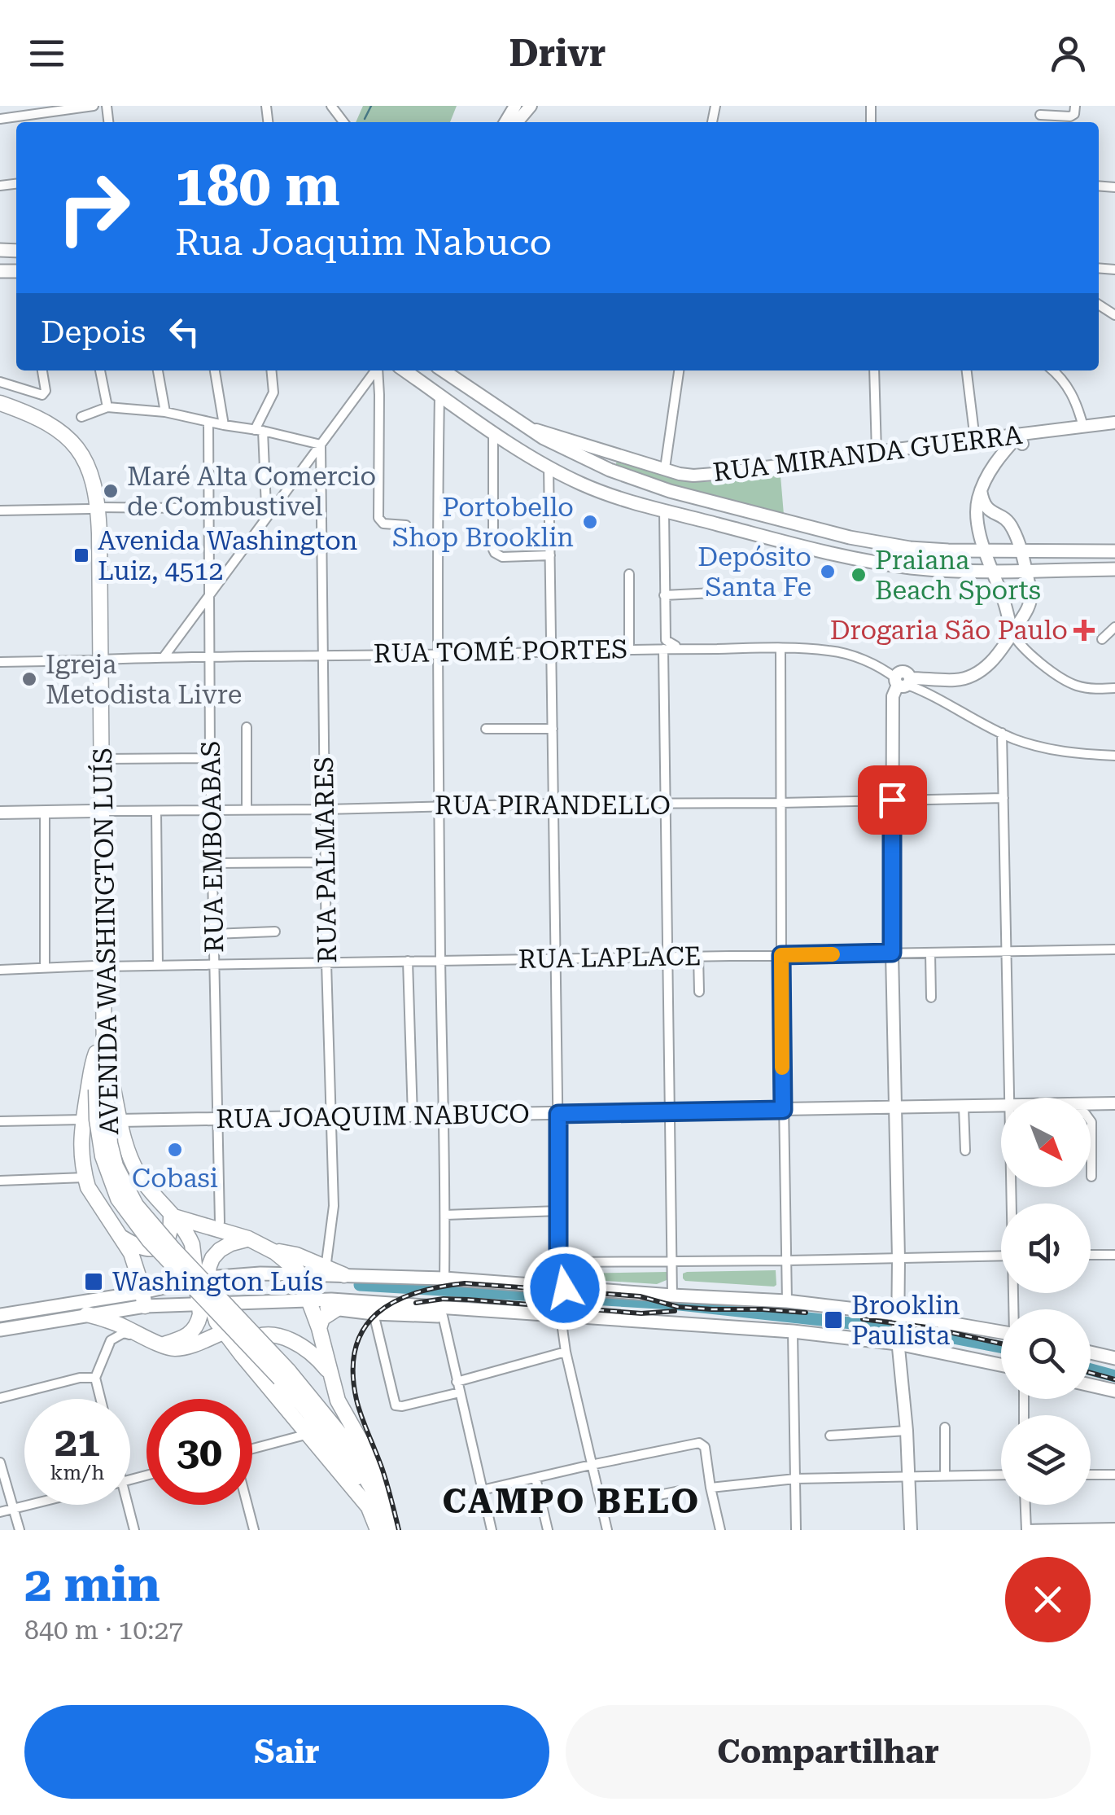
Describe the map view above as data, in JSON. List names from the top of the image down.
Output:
{
  "streets": {
    "highway": ["AVENIDA WASHINGTON LUÍS"],
    "street": [
      "RUA MIRANDA GUERRA",
      "RUA TOMÉ PORTES",
      "RUA PIRANDELLO",
      "RUA EMBOABAS",
      "RUA PALMARES",
      "RUA LAPLACE",
      "RUA JOAQUIM NABUCO"
    ]
  },
  "crossings": [
    ["RUA TOMÉ PORTES", "RUA EMBOABAS"],
    ["RUA TOMÉ PORTES", "RUA PALMARES"],
    ["RUA TOMÉ PORTES", "AVENIDA WASHINGTON LUÍS"],
    ["RUA PIRANDELLO", "RUA EMBOABAS"],
    ["RUA PIRANDELLO", "RUA PALMARES"],
    ["RUA PIRANDELLO", "AVENIDA WASHINGTON LUÍS"],
    ["RUA EMBOABAS", "RUA LAPLACE"],
    ["RUA EMBOABAS", "RUA JOAQUIM NABUCO"],
    ["RUA PALMARES", "RUA LAPLACE"],
    ["RUA PALMARES", "RUA JOAQUIM NABUCO"],
    ["AVENIDA WASHINGTON LUÍS", "RUA LAPLACE"]
  ],
  "districts": ["CAMPO BELO"],
  "places": {
    "other": [
      "Maré Alta Comercio de Combustivel",
      "Portobello Shop Brooklin",
      "Depósito Santa Fe",
      "Praiana Beach Sports",
      "Igreja Metodista Livre",
      "Cobasi"
    ],
    "transit": ["Avenida Washington Luiz, 4512", "Washington Luís", "Brooklin Paulista"],
    "health": ["Drogaria São Paulo"]
  },
  "north": "bottom right",
  "page": {
    "header": "Drivr",
    "turn": ["180 m", "Rua Joaquim Nabuco"],
    "then": "Depois",
    "speed": "21 km/h",
    "limit": "30",
    "heading": ["2 min", "840 m · 10:27"],
    "buttons": ["Sair", "Compartilhar"]
  }
}
